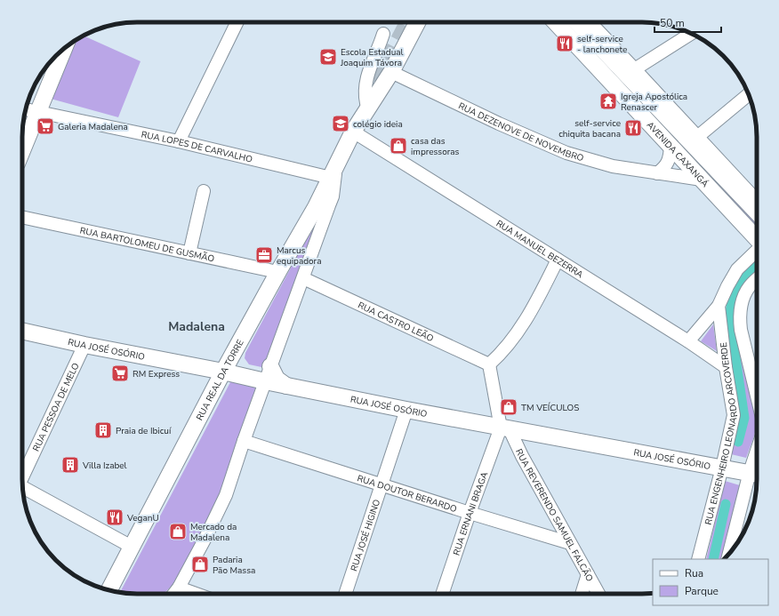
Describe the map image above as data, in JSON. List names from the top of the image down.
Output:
{
  "streets": {
    "main road": ["AVENIDA CAXANGÁ", "RUA JOSÉ OSÓRIO", "RUA REAL DA TORRE"],
    "street": [
      "RUA DEZENOVE DE NOVEMBRO",
      "RUA LOPES DE CARVALHO",
      "RUA BARTOLOMEU DE GUSMÃO",
      "RUA MANUEL BEZERRA",
      "RUA CASTRO LEÃO",
      "RUA PESSOA DE MELO",
      "RUA ENGENHEIRO LEONARDO ARCOVERDE",
      "RUA DOUTOR BERARDO",
      "RUA ERNANI BRAGA",
      "RUA REVERENDO SAMUEL FALCÃO",
      "RUA JOSÉ HIGINO"
    ]
  },
  "crossings": [
    ["RUA DEZENOVE DE NOVEMBRO", "AVENIDA CAXANGÁ"],
    ["RUA DEZENOVE DE NOVEMBRO", "RUA REAL DA TORRE"],
    ["RUA LOPES DE CARVALHO", "RUA REAL DA TORRE"],
    ["RUA BARTOLOMEU DE GUSMÃO", "RUA REAL DA TORRE"],
    ["RUA MANUEL BEZERRA", "RUA REAL DA TORRE"],
    ["RUA MANUEL BEZERRA", "RUA ENGENHEIRO LEONARDO ARCOVERDE"],
    ["RUA CASTRO LEÃO", "RUA REAL DA TORRE"],
    ["RUA CASTRO LEÃO", "RUA REVERENDO SAMUEL FALCÃO"],
    ["RUA JOSÉ OSÓRIO", "RUA REAL DA TORRE"],
    ["RUA JOSÉ OSÓRIO", "RUA PESSOA DE MELO"],
    ["RUA JOSÉ OSÓRIO", "RUA ENGENHEIRO LEONARDO ARCOVERDE"],
    ["RUA JOSÉ OSÓRIO", "RUA ERNANI BRAGA"],
    ["RUA JOSÉ OSÓRIO", "RUA REVERENDO SAMUEL FALCÃO"],
    ["RUA JOSÉ OSÓRIO", "RUA JOSÉ HIGINO"],
    ["RUA REAL DA TORRE", "RUA DOUTOR BERARDO"],
    ["RUA DOUTOR BERARDO", "RUA ERNANI BRAGA"],
    ["RUA DOUTOR BERARDO", "RUA REVERENDO SAMUEL FALCÃO"],
    ["RUA DOUTOR BERARDO", "RUA JOSÉ HIGINO"],
    ["RUA ERNANI BRAGA", "RUA REVERENDO SAMUEL FALCÃO"]
  ],
  "districts": ["Madalena"],
  "places": {
    "restaurant": ["self-service - lanchonete", "self-service chiquita bacana", "VeganU"],
    "school or university": ["Escola Estadual Joaquim Távora", "colégio ideia"],
    "temple": ["Igreja Apostólica Renascer"],
    "supermarket": ["Galeria Madalena", "RM Express"],
    "shop": [
      "casa das impressoras",
      "TM VEÍCULOS",
      "Mercado da Madalena",
      "Padaria Pão Massa"
    ],
    "office": ["Marcus equipadora"],
    "building": ["Praia de Ibicuí", "Villa Izabel"]
  },
  "legend": ["Rua", "Parque"],
  "scale_bar": "50 m"
}
